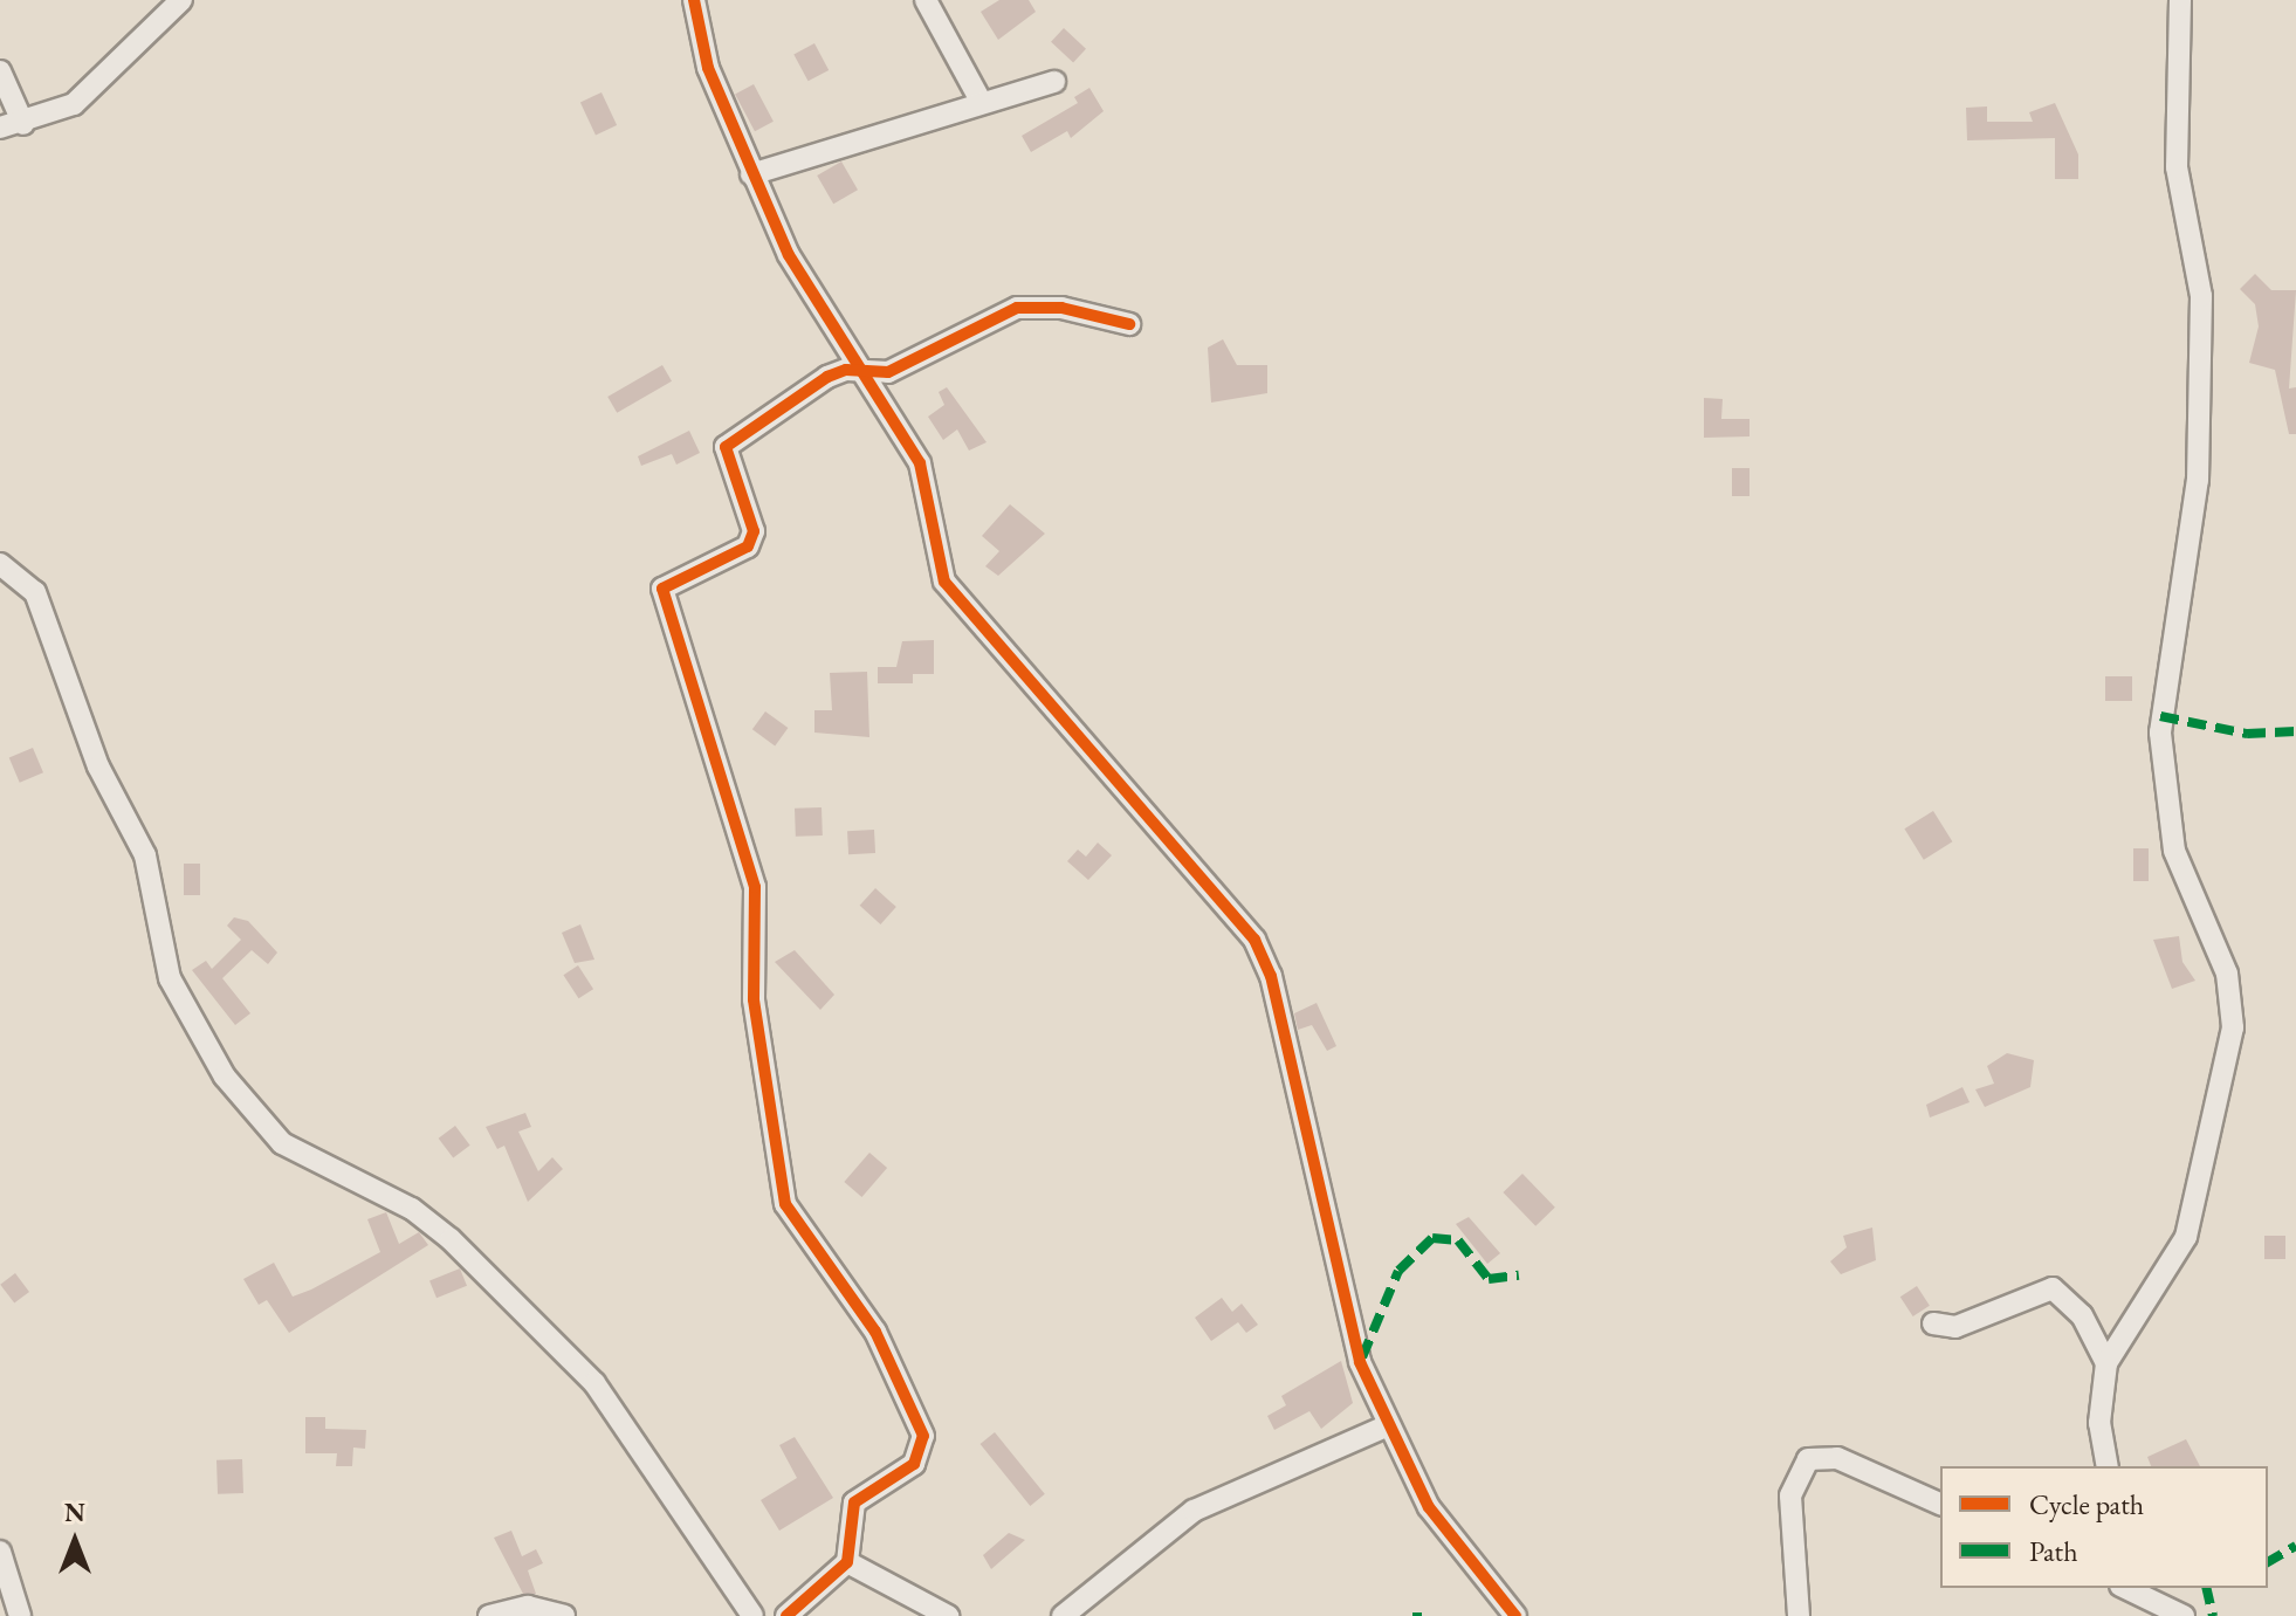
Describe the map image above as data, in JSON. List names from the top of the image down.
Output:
{
  "legend": ["Cycle path", "Path"],
  "north": "top"
}
